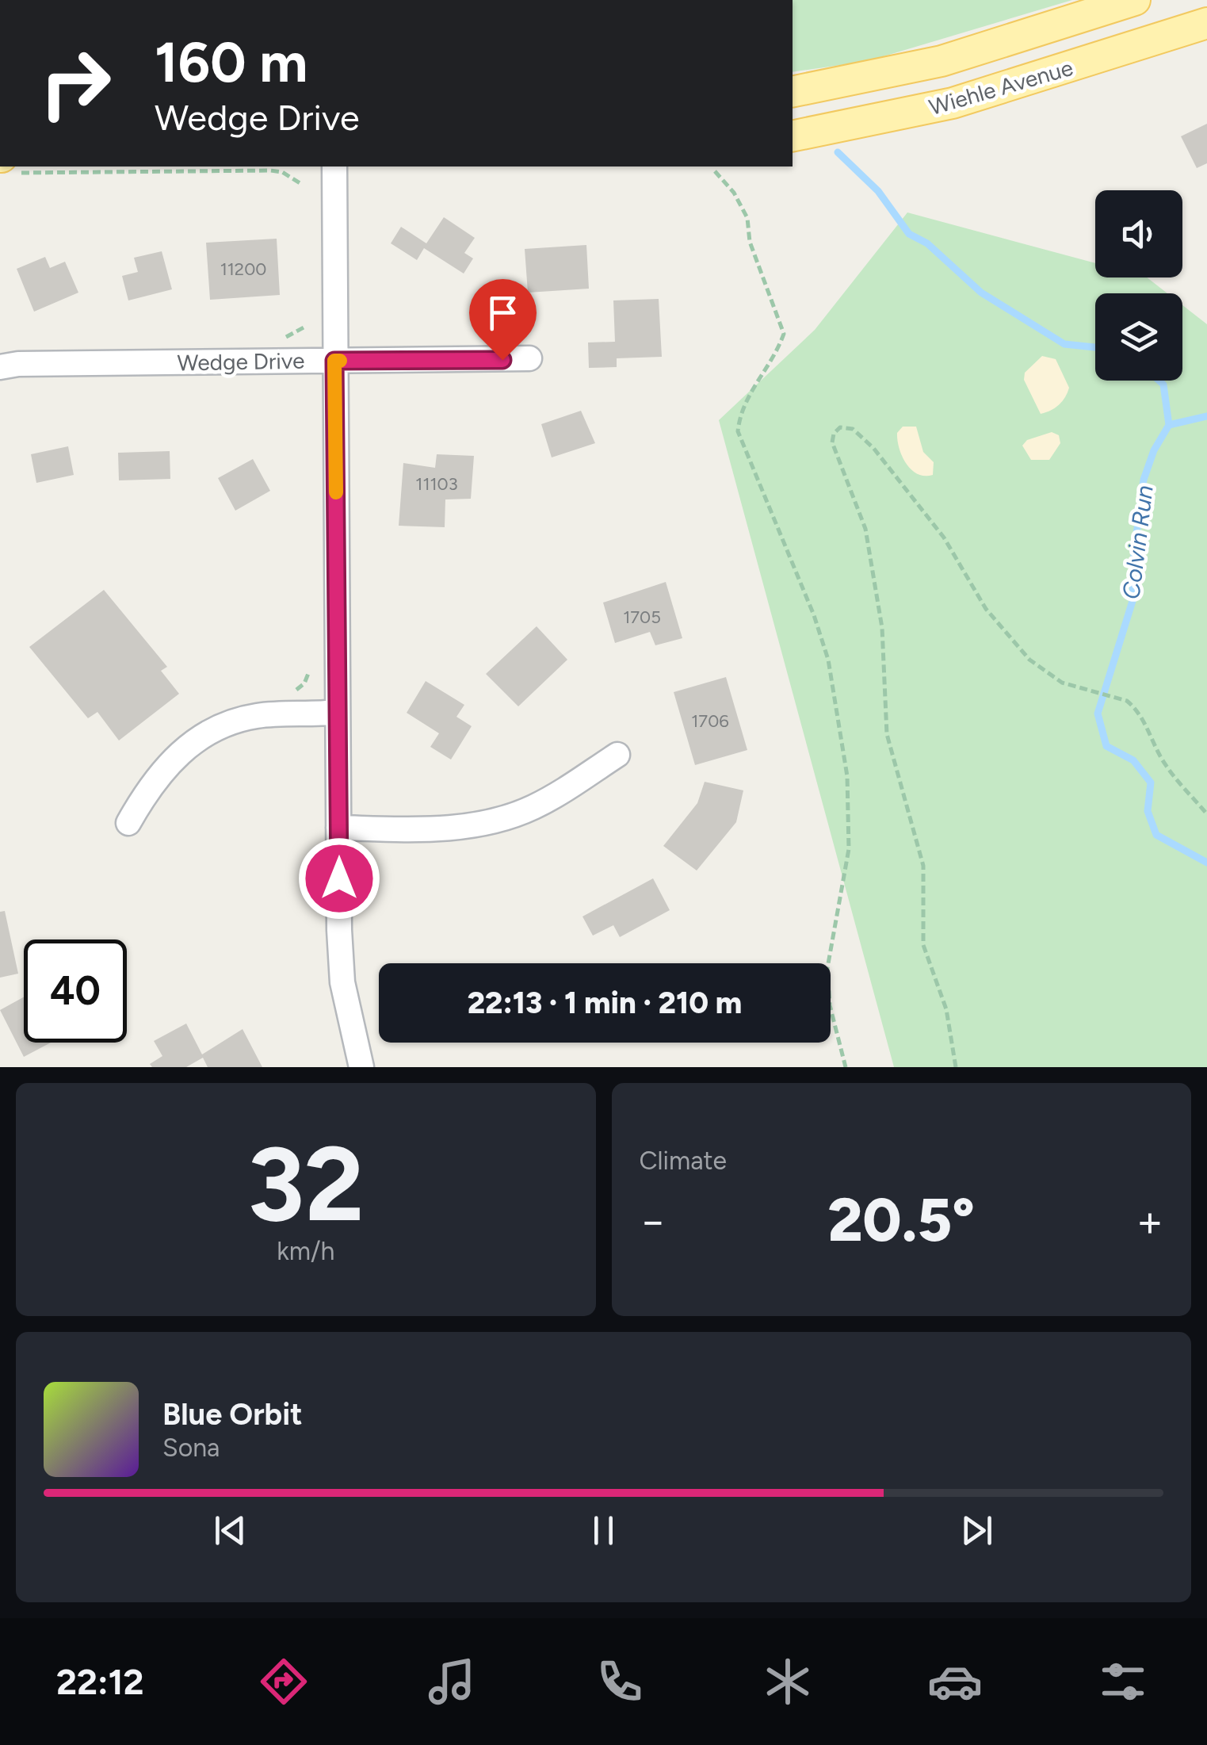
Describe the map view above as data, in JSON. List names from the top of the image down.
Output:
{
  "streets": {
    "main road": ["Wiehle Avenue"],
    "street": ["Wedge Drive"]
  },
  "water": ["Colvin Run"],
  "house_numbers": [
    "11200",
    "11103",
    "1705",
    "1706"
  ],
  "page": {
    "turn": ["160 m", "Wedge Drive"],
    "limit": "40",
    "trip": "22:13 · 1 min · 210 m",
    "tile": [
      ["32", "km/h"],
      "Climate"
    ],
    "heat": ["−", "20.5°", "+"],
    "song": ["Blue Orbit", "Sona"],
    "tabs": "22:12"
  }
}
